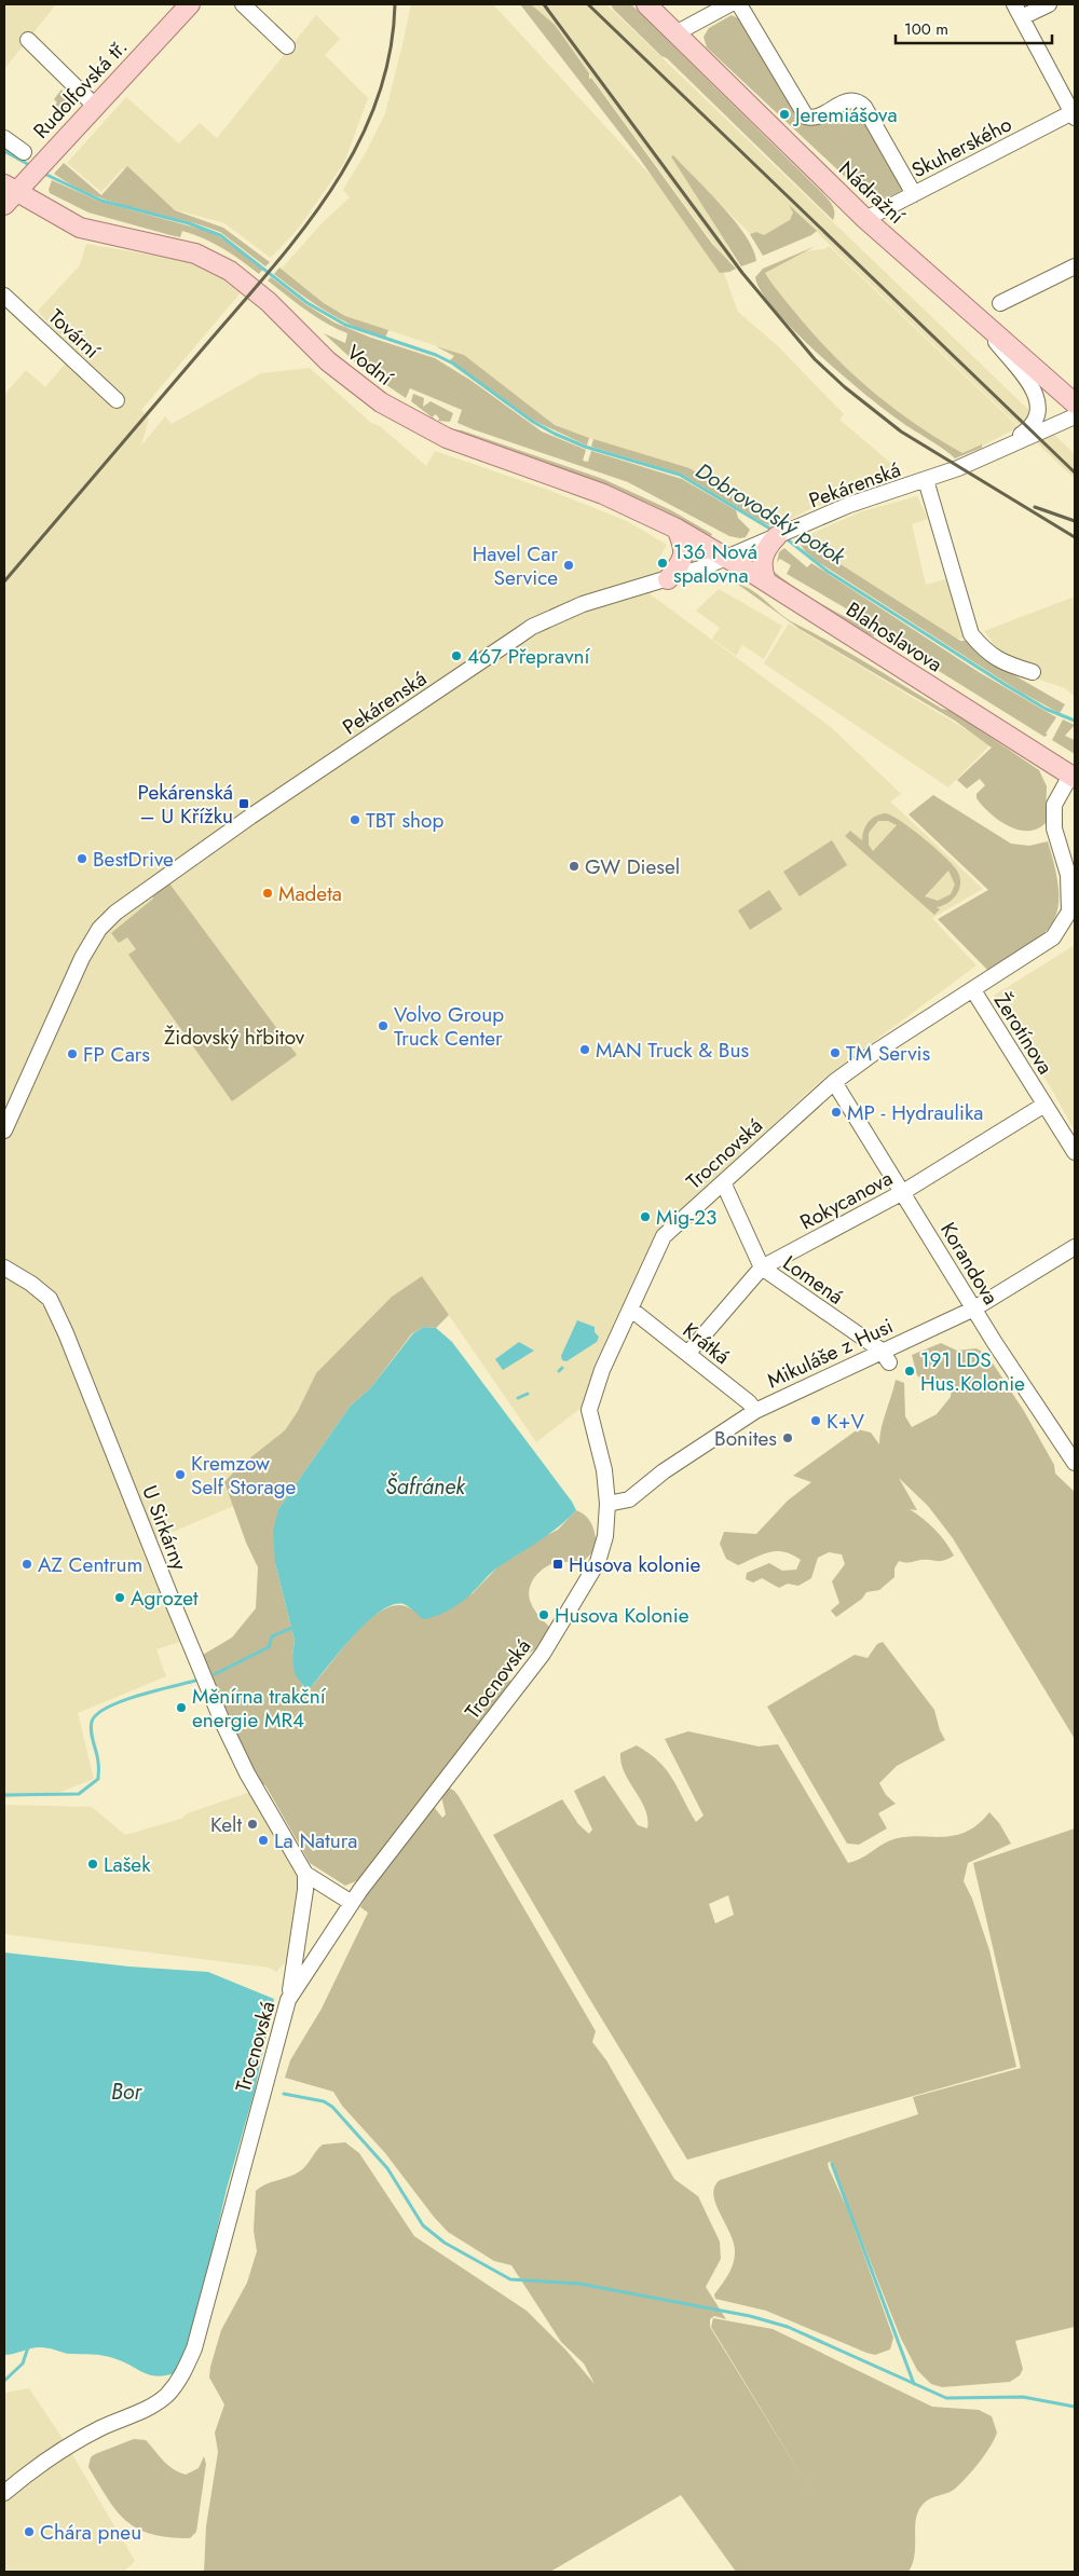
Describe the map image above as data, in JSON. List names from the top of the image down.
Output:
{
  "streets": {
    "main road": [
      "Rudolfovská tř.",
      "Nádražní",
      "Vodní",
      "Blahoslavova"
    ],
    "street": [
      "Skuherského",
      "Tovární",
      "Pekárenská",
      "Žerotínova",
      "Trocnovská",
      "Rokycanova",
      "Korandova",
      "Lomená",
      "Krátká",
      "Mikuláše z Husi",
      "U Sirkárny"
    ]
  },
  "crossings": [
    ["Rudolfovská tř.", "Vodní"],
    ["Skuherského", "Nádražní"],
    ["Vodní", "Pekárenská"],
    ["Vodní", "Blahoslavova"],
    ["Pekárenská", "Blahoslavova"],
    ["Žerotínova", "Trocnovská"],
    ["Žerotínova", "Rokycanova"],
    ["Trocnovská", "Korandova"],
    ["Trocnovská", "Lomená"],
    ["Trocnovská", "Krátká"],
    ["Trocnovská", "Mikuláše z Husi"],
    ["Trocnovská", "U Sirkárny"],
    ["Rokycanova", "Korandova"],
    ["Rokycanova", "Lomená"],
    ["Rokycanova", "Krátká"],
    ["Korandova", "Mikuláše z Husi"],
    ["Lomená", "Mikuláše z Husi"],
    ["Krátká", "Mikuláše z Husi"]
  ],
  "water": ["Dobrovodský potok", "Šafránek", "Bor"],
  "parks": ["Židovský hřbitov"],
  "places": {
    "other": [
      "Jeremiášova",
      "136 Nová spalovna",
      "Havel Car Service",
      "467 Přepravní",
      "TBT shop",
      "BestDrive",
      "GW Diesel",
      "Madeta",
      "Volvo Group Truck Center",
      "MAN Truck & Bus",
      "TM Servis",
      "FP Cars",
      "MP - Hydraulika",
      "Mig-23",
      "191 LDS Hus.Kolonie",
      "K+V",
      "Bonites",
      "Kremzow Self Storage",
      "AZ Centrum",
      "Agrozet",
      "Husova Kolonie",
      "Měnírna trakční energie MR4",
      "Kelt",
      "La Natura",
      "Lašek",
      "Chára pneu"
    ],
    "transit": ["Pekárenská – U Křížku", "Husova kolonie"]
  },
  "scale_bar": "100 m"
}
